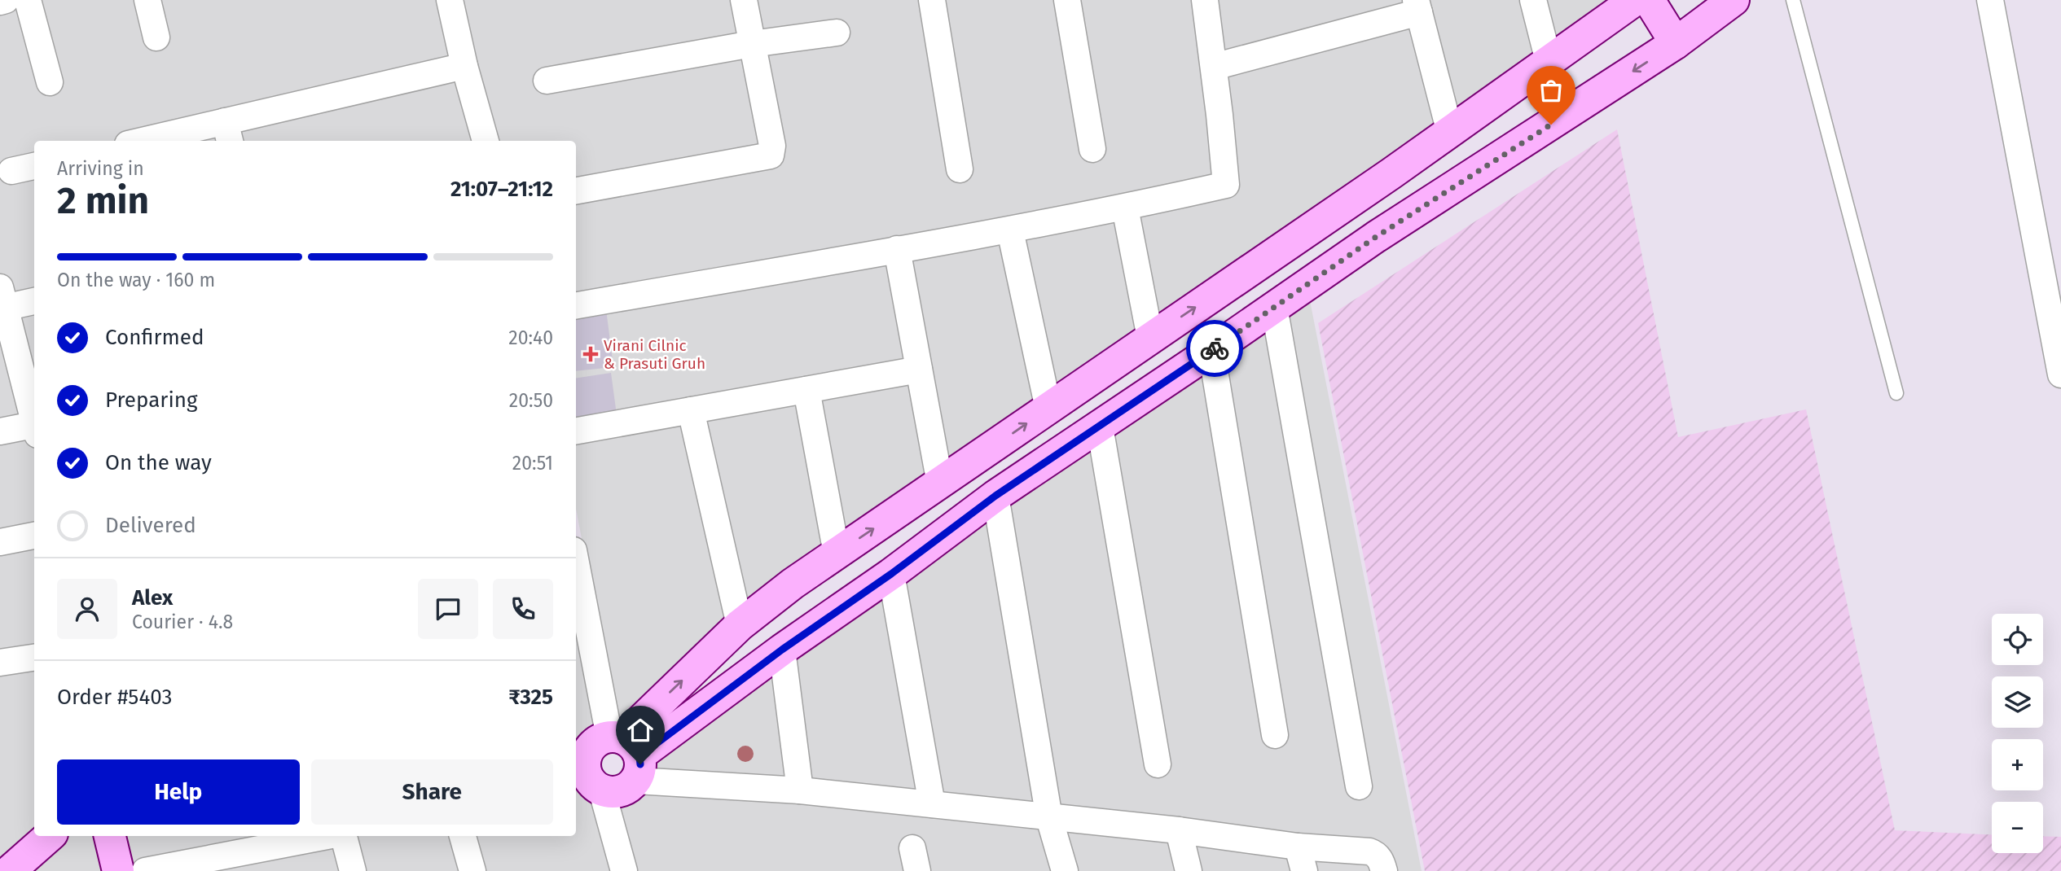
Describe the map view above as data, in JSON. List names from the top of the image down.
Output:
{
  "places": {
    "health": ["Virani Cilnic & Prasuti Gruh"]
  },
  "page": {
    "heading": ["2 min", "Arriving in", "21:07–21:12"],
    "panel": [
      "Alex",
      "Courier · 4.8",
      "Order #5403",
      "₹325"
    ],
    "bar": "On the way · 160 m",
    "list": [
      ["Confirmed", "20:40"],
      ["Preparing", "20:50"],
      ["On the way", "20:51"],
      "Delivered"
    ],
    "map_buttons": ["+", "−"],
    "buttons": ["Help", "Share"]
  }
}
